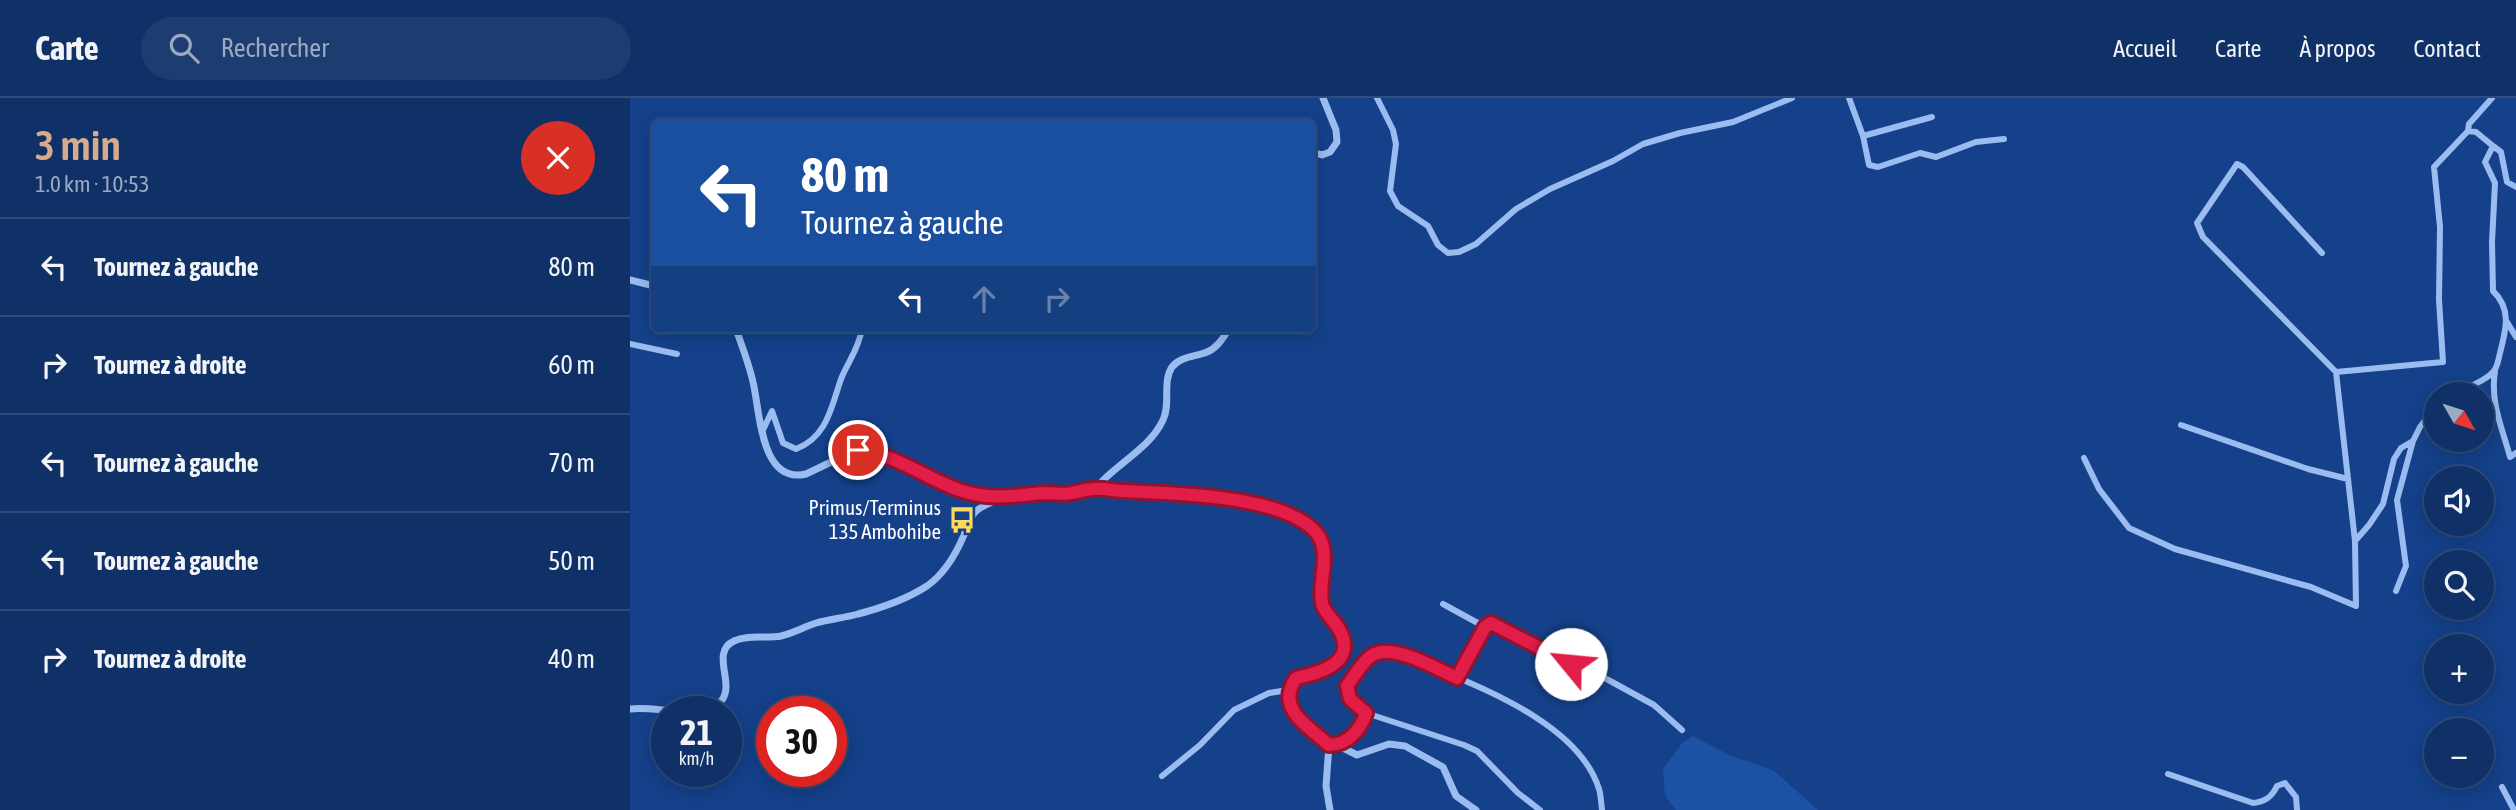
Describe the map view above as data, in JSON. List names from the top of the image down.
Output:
{
  "places": {
    "bus stop": ["Primus/Terminus 135 Ambohibe"]
  },
  "north": "bottom right",
  "page": {
    "header": "Carte",
    "search": "Rechercher",
    "nav": [
      "Accueil",
      "Carte",
      "À propos",
      "Contact"
    ],
    "heading": ["3 min", "1.0 km · 10:53"],
    "turn": ["80 m", "Tournez à gauche"],
    "list": [
      {
        "name": "Tournez à gauche",
        "value": "80 m"
      },
      {
        "name": "Tournez à droite",
        "value": "60 m"
      },
      {
        "name": "Tournez à gauche",
        "value": "70 m"
      },
      {
        "name": "Tournez à gauche",
        "value": "50 m"
      },
      {
        "name": "Tournez à droite",
        "value": "40 m"
      }
    ],
    "map_buttons": ["+", "−"],
    "speed": "21 km/h",
    "limit": "30"
  }
}
